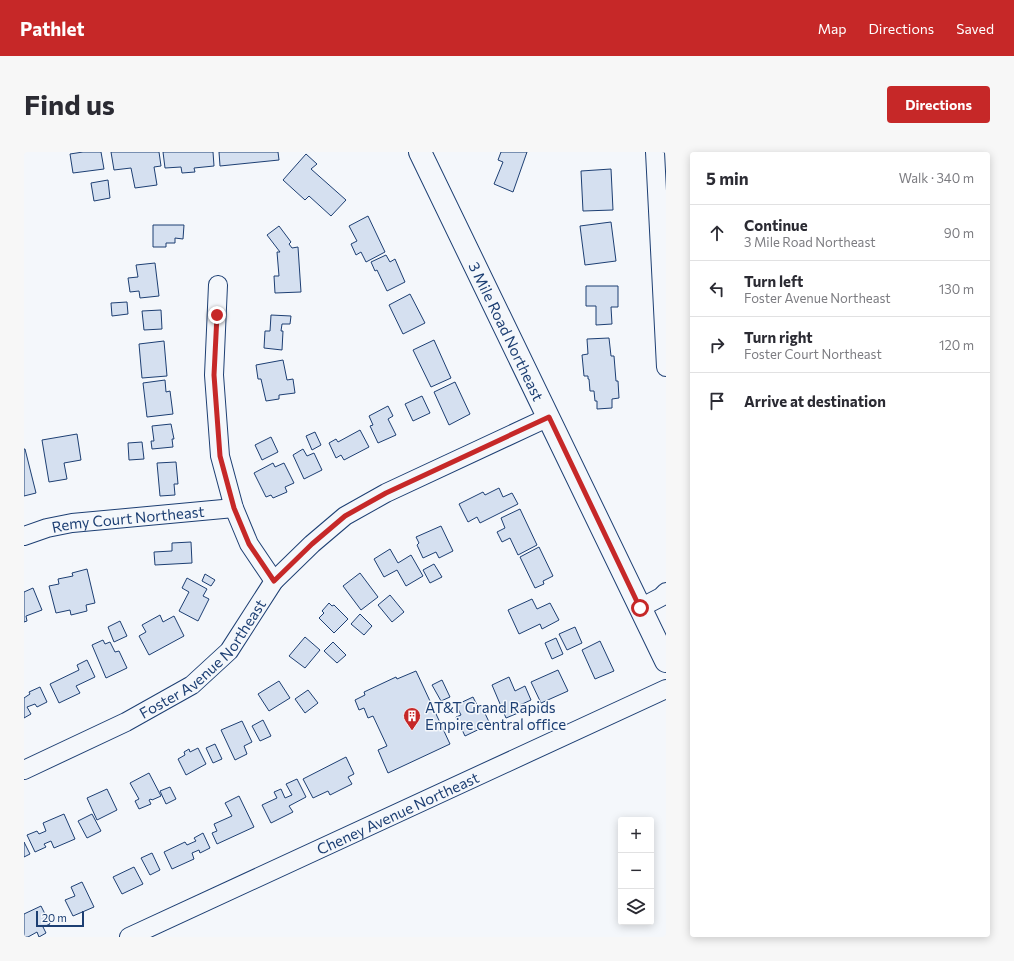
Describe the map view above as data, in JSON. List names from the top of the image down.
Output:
{
  "streets": {
    "main road": ["3 Mile Road Northeast"],
    "street": ["Remy Court Northeast", "Foster Avenue Northeast", "Cheney Avenue Northeast"]
  },
  "crossings": [
    ["3 Mile Road Northeast", "Foster Avenue Northeast"]
  ],
  "places": {
    "building": ["AT&T Grand Rapids Empire central office"]
  },
  "scale_bar": "20 m",
  "page": {
    "header": "Pathlet",
    "nav": ["Map", "Directions", "Saved"],
    "buttons": "Directions",
    "title": "Find us",
    "heading": ["5 min", "Walk · 340 m"],
    "list": [
      ["Continue", "3 Mile Road Northeast", "90 m"],
      ["Turn left", "Foster Avenue Northeast", "130 m"],
      ["Turn right", "Foster Court Northeast", "120 m"],
      "Arrive at destination"
    ],
    "map_buttons": ["+", "−"],
    "scale": "20 m"
  }
}
